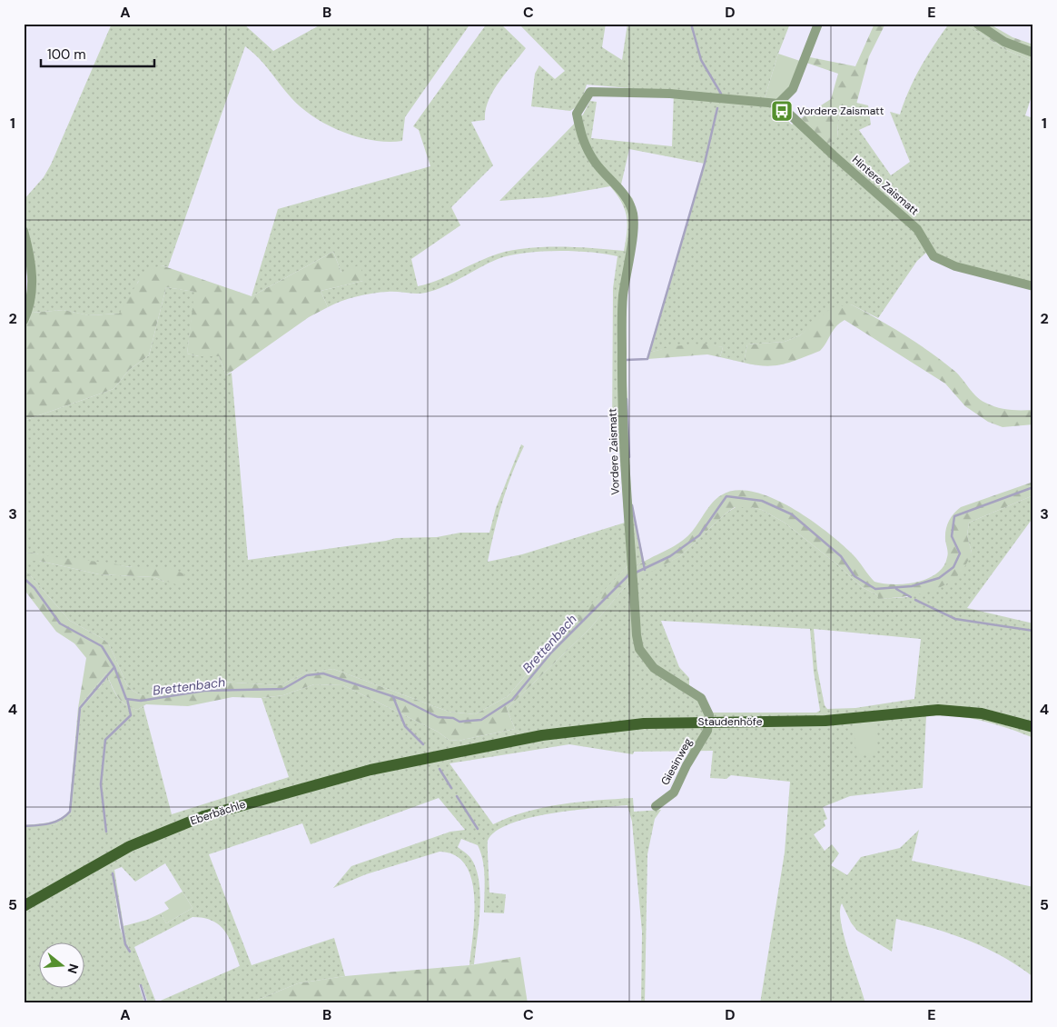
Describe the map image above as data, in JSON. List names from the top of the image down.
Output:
{
  "streets": {
    "main road": ["Staudenhöfe", "Eberbächle"],
    "street": ["Hintere Zaismatt", "Vordere Zaismatt", "Giesinweg"]
  },
  "crossings": [
    ["Hintere Zaismatt", "Vordere Zaismatt"],
    ["Vordere Zaismatt", "Staudenhöfe"],
    ["Vordere Zaismatt", "Giesinweg"],
    ["Staudenhöfe", "Giesinweg"],
    ["Staudenhöfe", "Eberbächle"]
  ],
  "water": ["Brettenbach"],
  "places": {
    "bus stop": ["Vordere Zaismatt"]
  },
  "scale_bar": "100 m",
  "north": "right",
  "grid": {
    "columns": [
      "A",
      "B",
      "C",
      "D",
      "E"
    ],
    "rows": [
      "1",
      "2",
      "3",
      "4",
      "5"
    ]
  }
}
